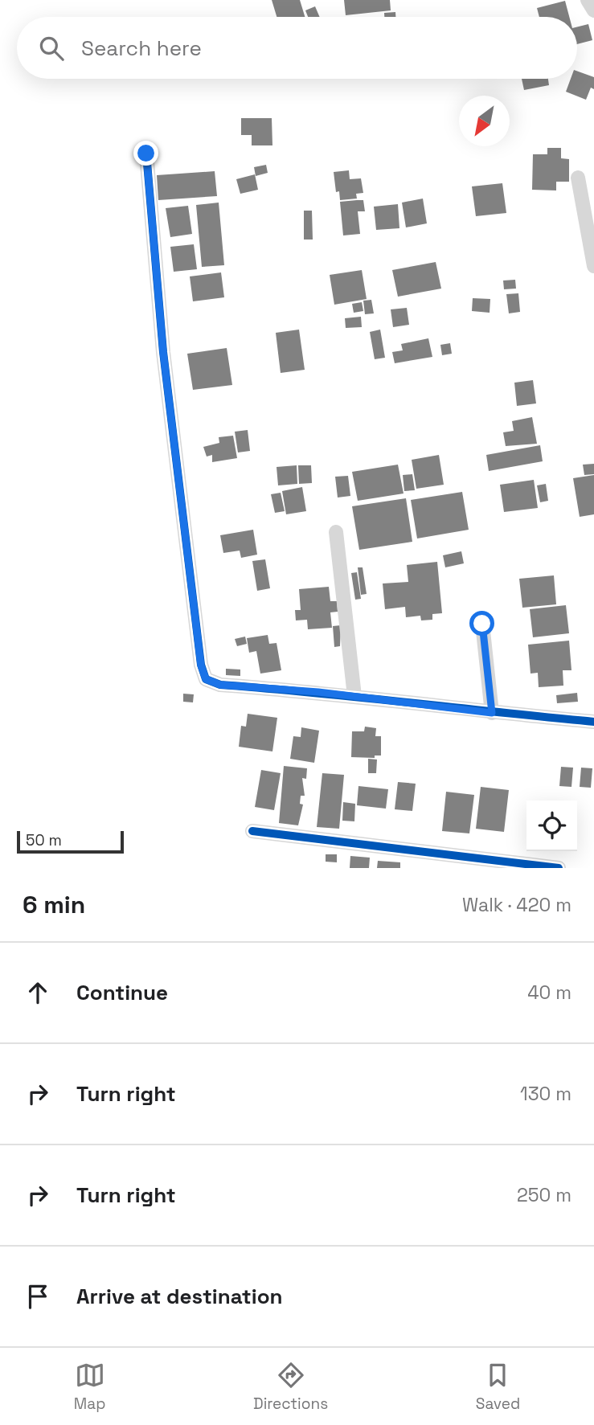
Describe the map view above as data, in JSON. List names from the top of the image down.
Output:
{
  "scale_bar": "50 m",
  "north": "bottom left",
  "page": {
    "search": "Search here",
    "scale": "50 m",
    "heading": ["6 min", "Walk · 420 m"],
    "list": [
      ["Continue", "40 m"],
      ["Turn right", "130 m"],
      ["Turn right", "250 m"],
      "Arrive at destination"
    ],
    "nav": ["Map", "Directions", "Saved"]
  }
}
